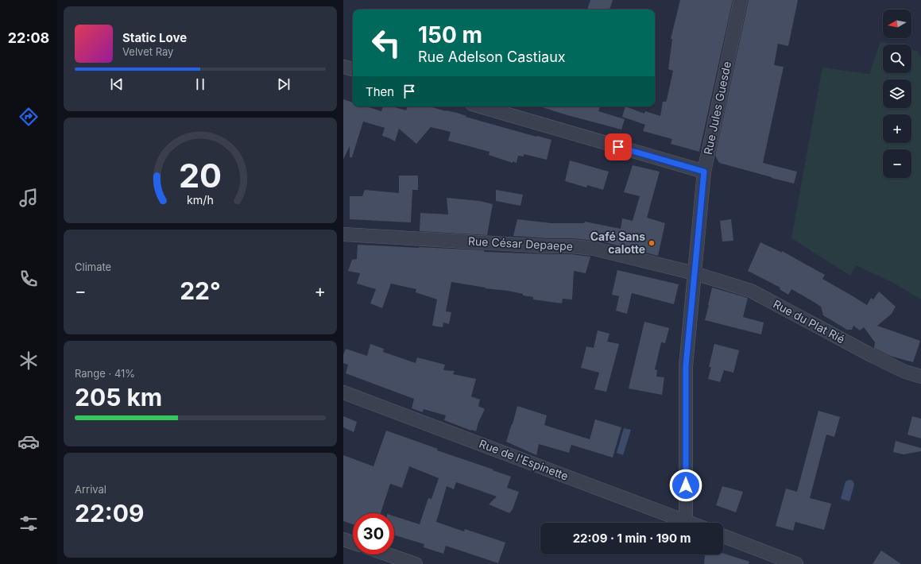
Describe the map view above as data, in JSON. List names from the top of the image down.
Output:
{
  "streets": {
    "street": [
      "Rue Jules Guesde",
      "Rue César Depaepe",
      "Rue du Plat Rié",
      "Rue de l'Espinette"
    ]
  },
  "crossings": [
    ["Rue Jules Guesde", "Rue César Depaepe"],
    ["Rue Jules Guesde", "Rue du Plat Rié"],
    ["Rue Jules Guesde", "Rue de l'Espinette"],
    ["Rue César Depaepe", "Rue du Plat Rié"]
  ],
  "places": ["Café Sans calotte"],
  "north": "left",
  "page": {
    "tabs": "22:08",
    "map_buttons": ["+", "−"],
    "turn": ["150 m", "Rue Adelson Castiaux"],
    "song": ["Static Love", "Velvet Ray"],
    "then": "Then",
    "tile": [
      "Climate",
      ["Range · 41%", "205 km"],
      ["Arrival", "22:09"]
    ],
    "heat": ["−", "22°", "+"],
    "limit": "30",
    "trip": "22:09 · 1 min · 190 m",
    "gauge": ["20", "km/h"]
  }
}
